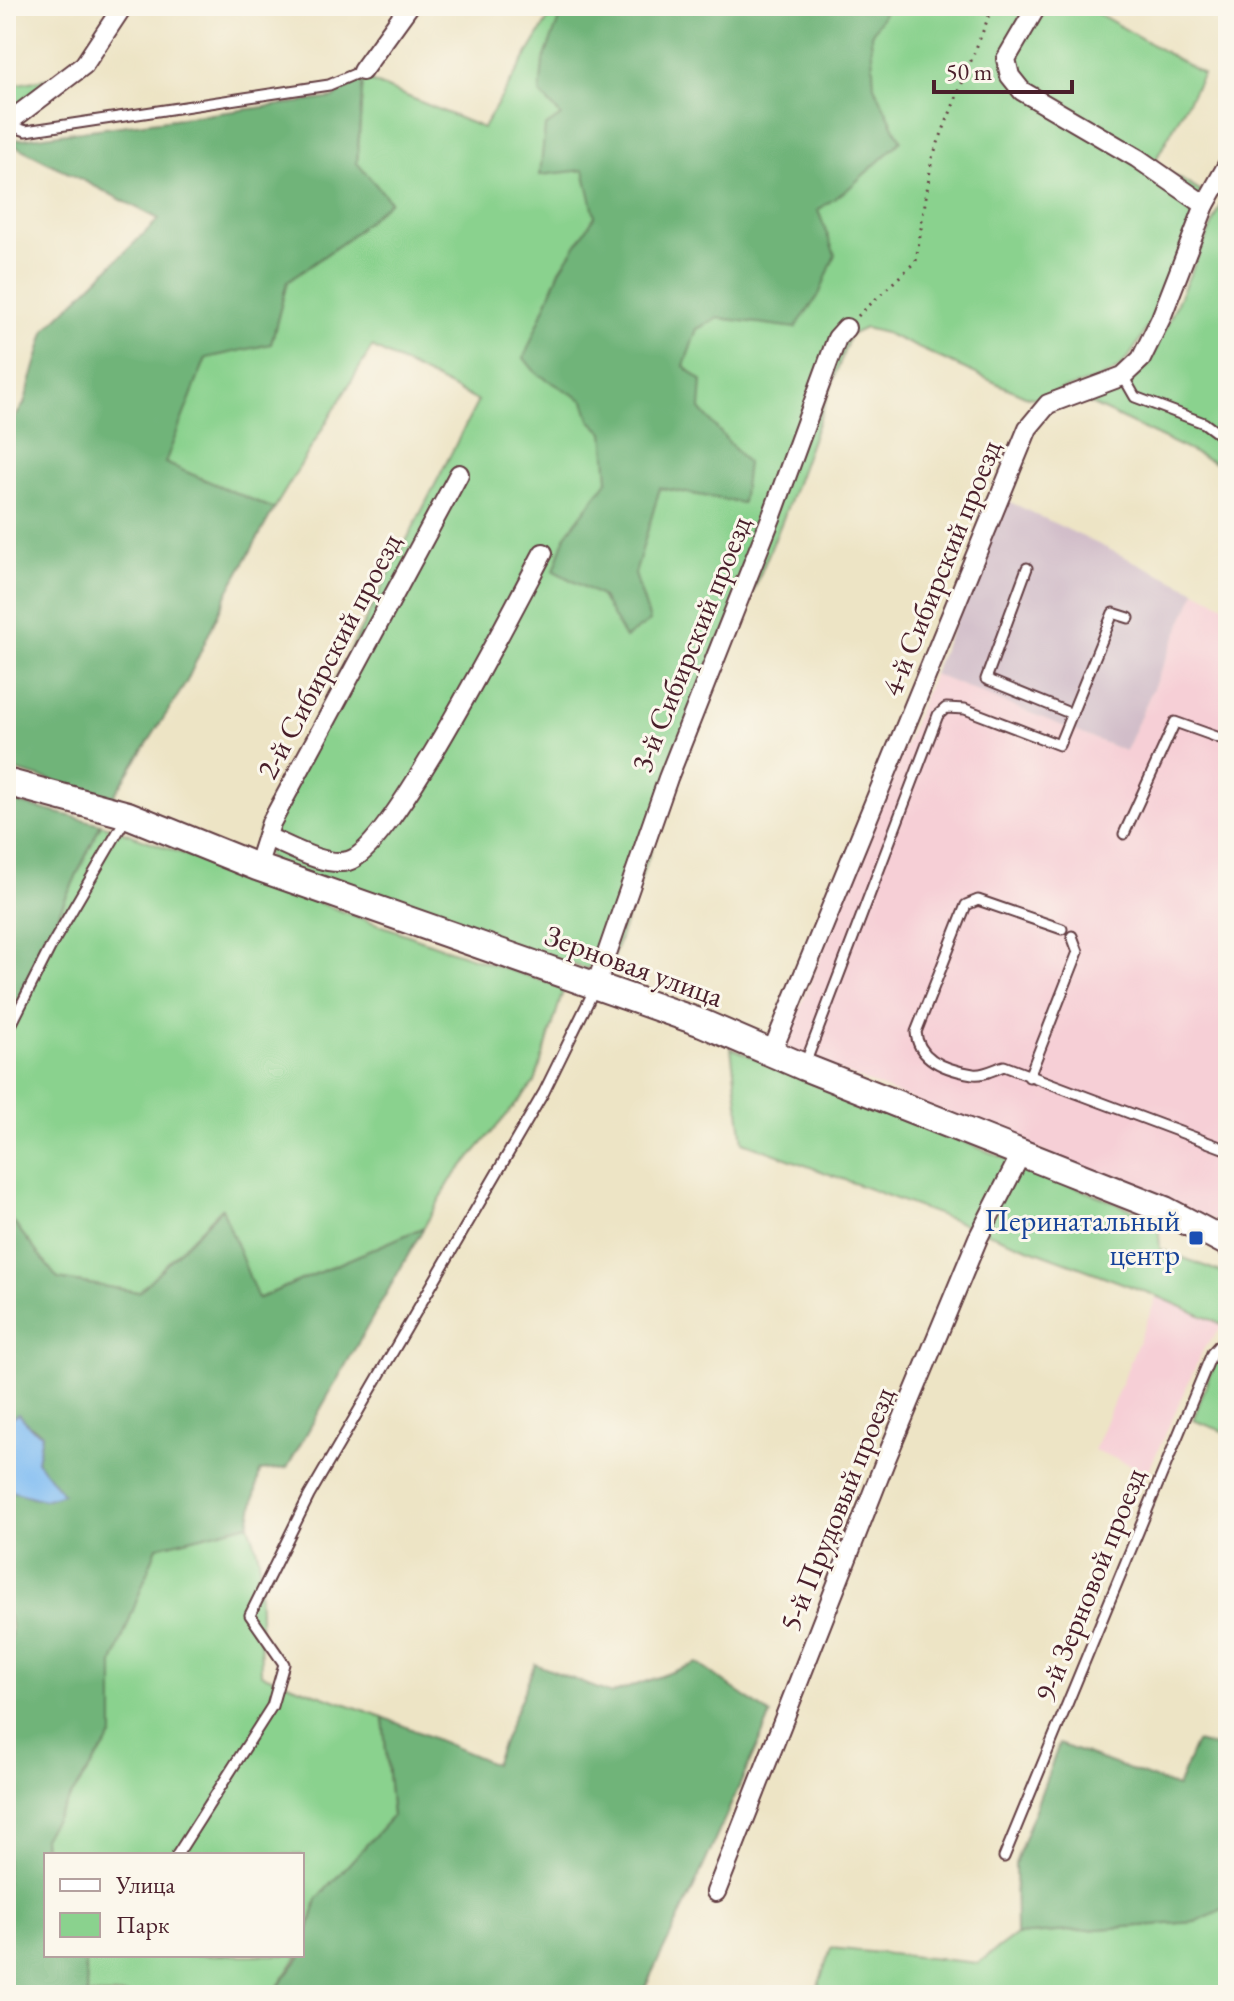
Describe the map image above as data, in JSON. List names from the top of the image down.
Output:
{
  "streets": {
    "street": [
      "4-й Сибирский проезд",
      "3-й Сибирский проезд",
      "2-й Сибирский проезд",
      "Зерновая улица",
      "5-й Прудовый проезд"
    ],
    "lane": ["9-й Зерновой проезд"]
  },
  "crossings": [
    ["4-й Сибирский проезд", "Зерновая улица"],
    ["3-й Сибирский проезд", "Зерновая улица"],
    ["2-й Сибирский проезд", "Зерновая улица"],
    ["Зерновая улица", "5-й Прудовый проезд"]
  ],
  "places": {
    "transit": ["Перинатальный центр"]
  },
  "legend": ["Улица", "Парк"],
  "scale_bar": "50 m"
}
